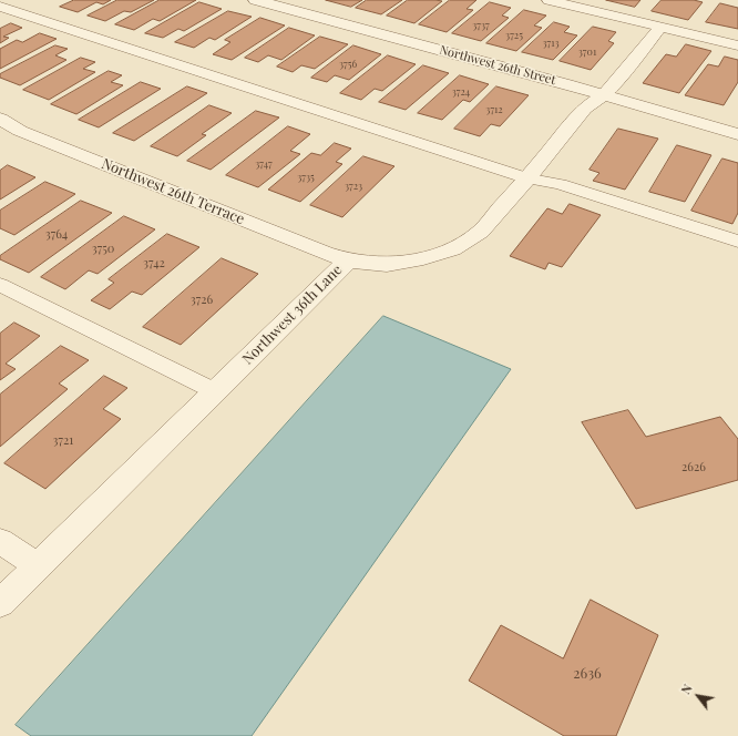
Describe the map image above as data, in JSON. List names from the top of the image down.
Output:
{
  "streets": {
    "street": ["Northwest 26th Street", "Northwest 26th Terrace", "Northwest 36th Lane"]
  },
  "crossings": [
    ["Northwest 26th Street", "Northwest 36th Lane"],
    ["Northwest 26th Terrace", "Northwest 36th Lane"]
  ],
  "house_numbers": [
    "3737",
    "3725",
    "3713",
    "3701",
    "3756",
    "3724",
    "3712",
    "3747",
    "3735",
    "3723",
    "3764",
    "3750",
    "3742",
    "3726",
    "3721",
    "2626",
    "2636"
  ],
  "north": "top left"
}
